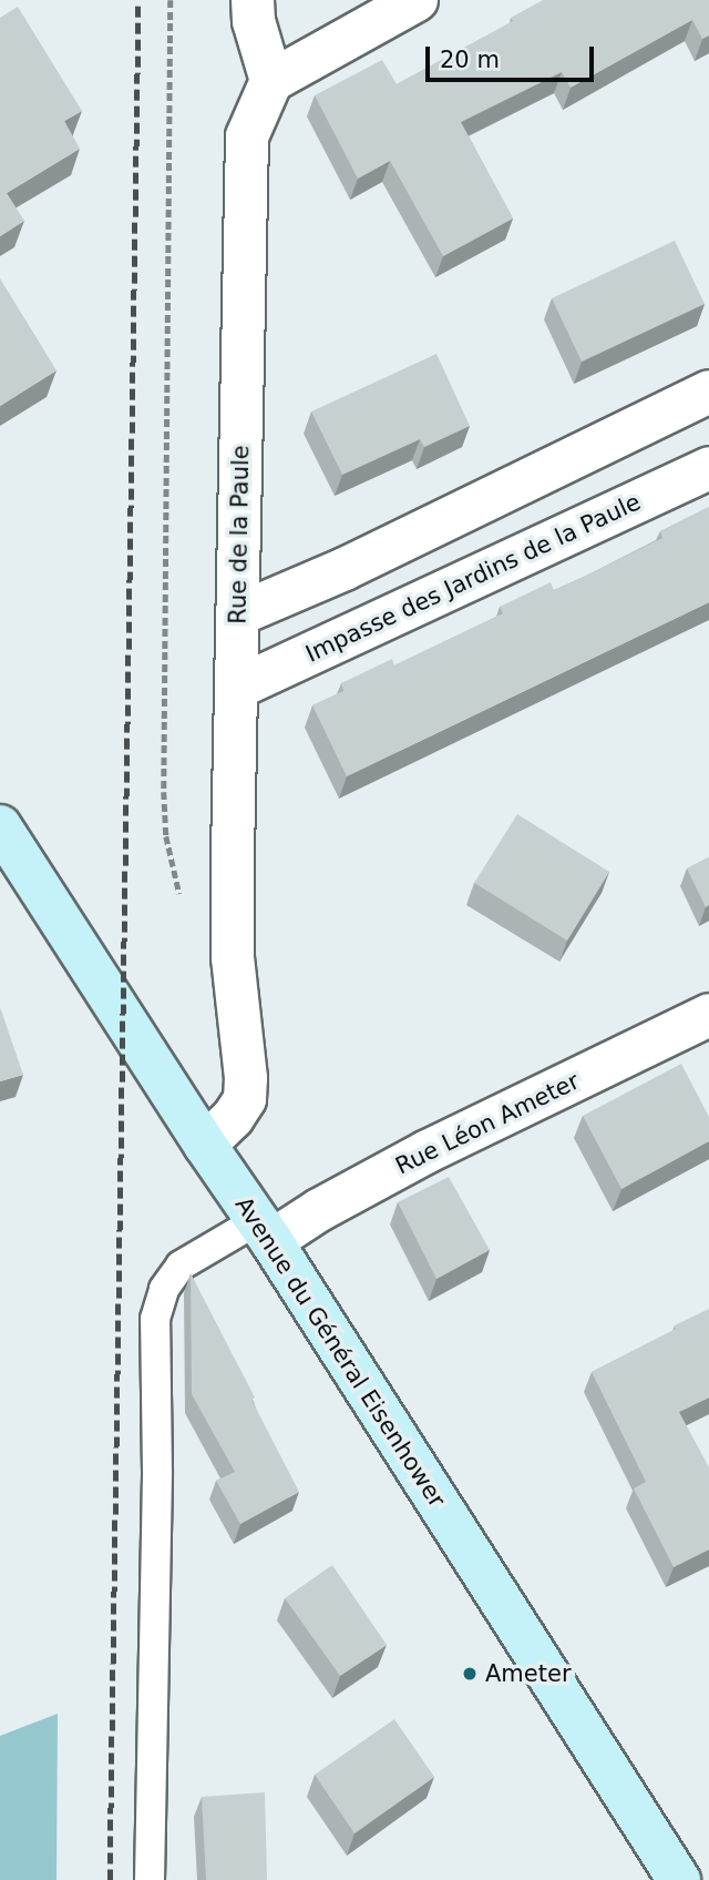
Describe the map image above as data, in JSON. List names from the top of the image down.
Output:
{
  "streets": {
    "main road": ["Avenue du Général Eisenhower"],
    "street": ["Rue de la Paule", "Impasse des Jardins de la Paule", "Rue Léon Ameter"]
  },
  "crossings": [
    ["Rue de la Paule", "Impasse des Jardins de la Paule"],
    ["Rue de la Paule", "Avenue du Général Eisenhower"],
    ["Rue Léon Ameter", "Avenue du Général Eisenhower"]
  ],
  "places": ["Ameter"],
  "scale_bar": "20 m"
}
